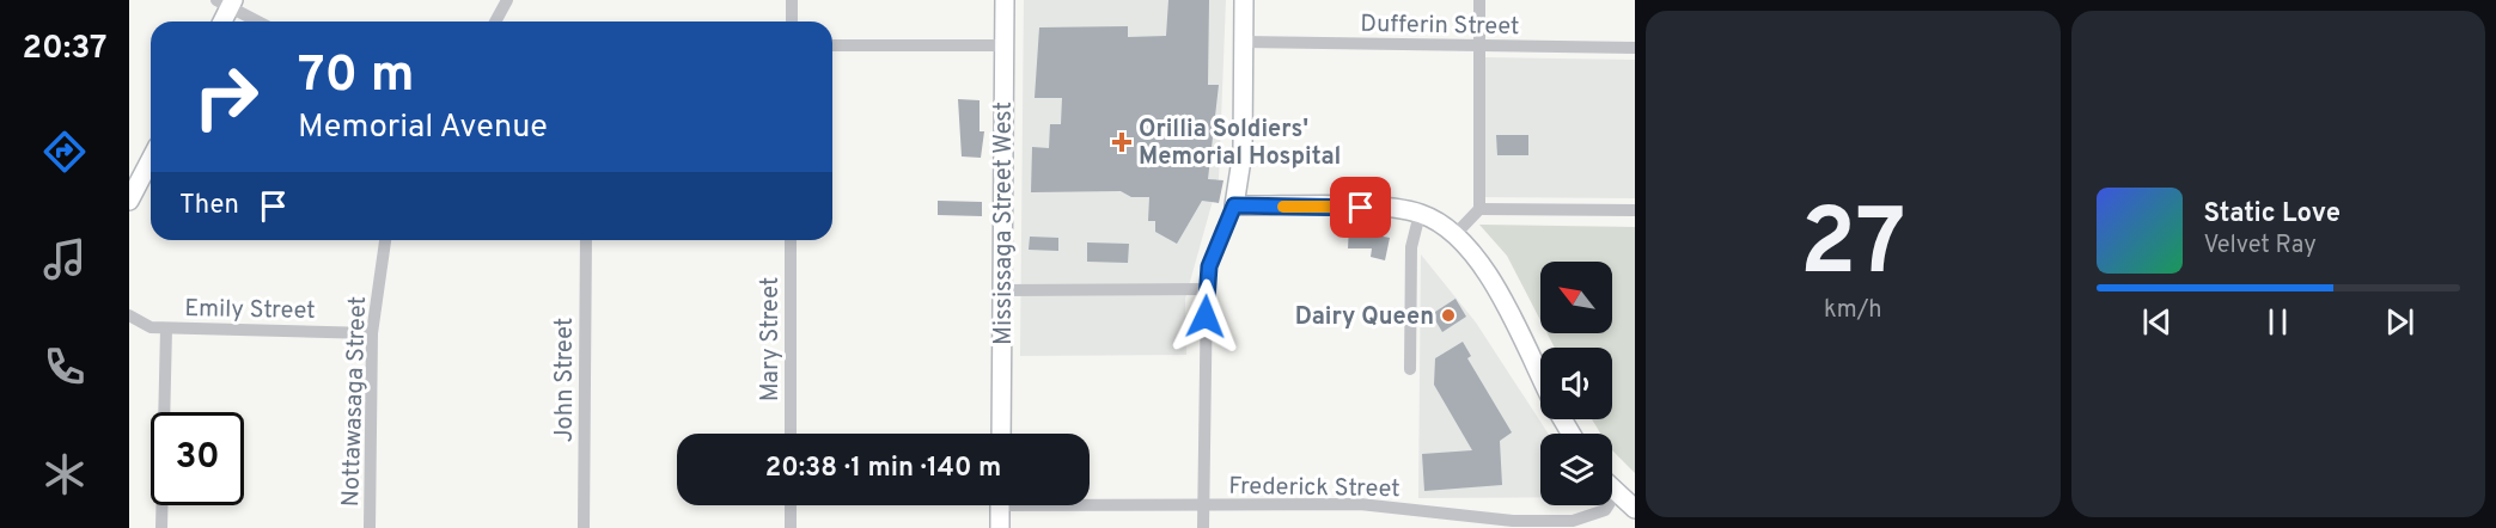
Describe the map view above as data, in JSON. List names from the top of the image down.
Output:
{
  "streets": {
    "main road": ["Mississaga Street West"],
    "street": [
      "Dufferin Street",
      "Emily Street",
      "Mary Street",
      "John Street",
      "Nottawasaga Street",
      "Frederick Street"
    ]
  },
  "crossings": [
    ["Emily Street", "Nottawasaga Street"]
  ],
  "places": {
    "health": ["Orillia Soldiers' Memorial Hospital"],
    "other": ["Dairy Queen"]
  },
  "north": "top left",
  "page": {
    "tabs": "20:37",
    "tile": ["27", "km/h"],
    "turn": ["70 m", "Memorial Avenue"],
    "then": "Then",
    "song": ["Static Love", "Velvet Ray"],
    "limit": "30",
    "trip": "20:38 · 1 min · 140 m"
  }
}
